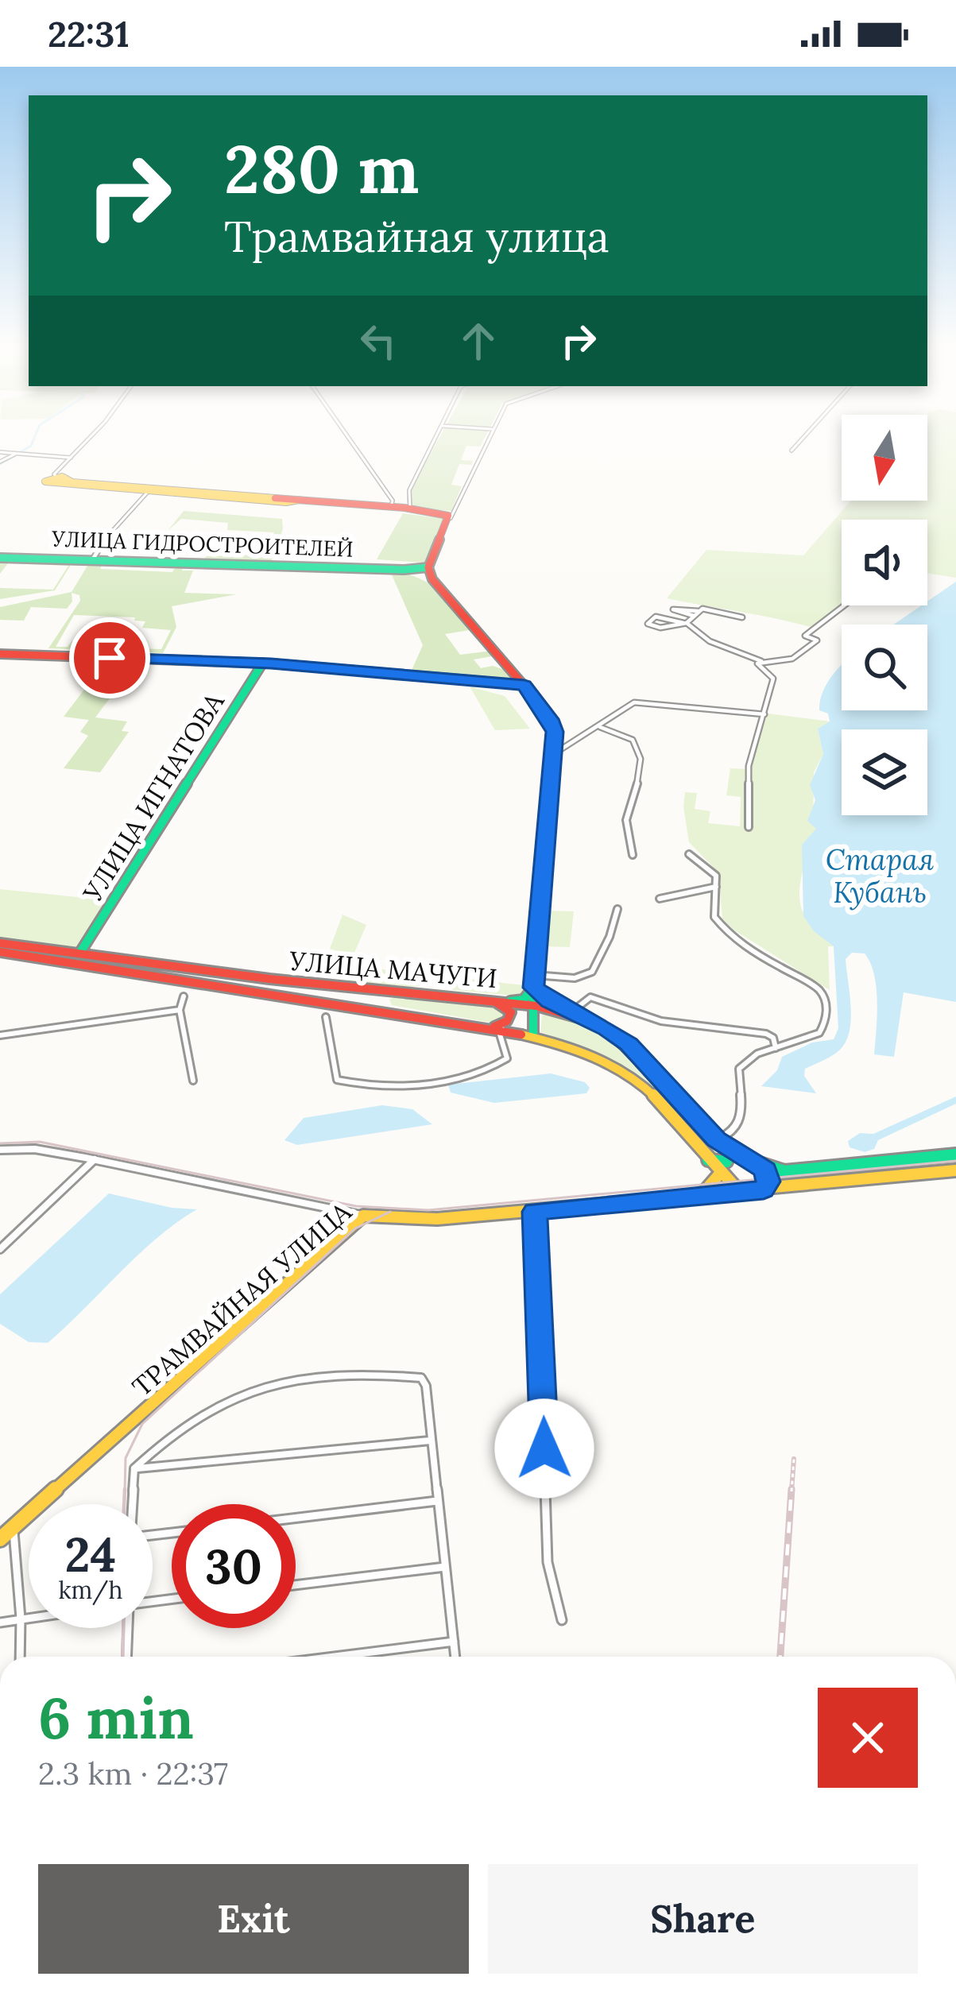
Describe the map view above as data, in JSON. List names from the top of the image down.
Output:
{
  "streets": {
    "street": [
      "УЛИЦА ГИДРОСТРОИТЕЛЕЙ",
      "УЛИЦА ИГНАТОВА",
      "УЛИЦА МАЧУГИ",
      "ТРАМВАЙНАЯ УЛИЦА"
    ]
  },
  "crossings": [
    ["УЛИЦА ИГНАТОВА", "УЛИЦА МАЧУГИ"],
    ["УЛИЦА МАЧУГИ", "ТРАМВАЙНАЯ УЛИЦА"]
  ],
  "water": ["Старая Кубань"],
  "north": "bottom",
  "page": {
    "status": "22:31",
    "turn": ["280 m", "Трамвайная улица"],
    "speed": "24 km/h",
    "limit": "30",
    "heading": ["6 min", "2.3 km · 22:37"],
    "buttons": ["Exit", "Share"]
  }
}
